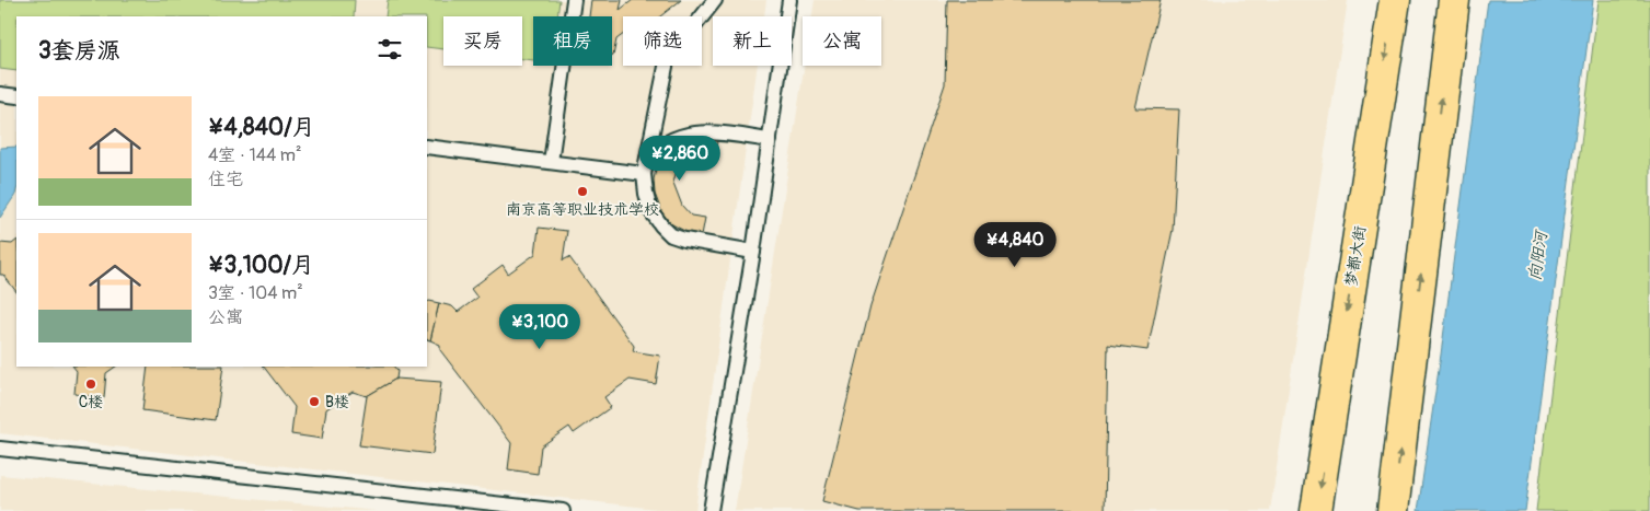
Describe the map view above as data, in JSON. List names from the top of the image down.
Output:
{
  "streets": {
    "main road": ["梦都大街"]
  },
  "water": ["向阳河"],
  "places": ["南京高等职业技术学校", "C楼", "B楼"],
  "page": {
    "chip": [
      "买房",
      "租房",
      "筛选",
      "新上",
      "公寓"
    ],
    "heading": "3套房源",
    "list": [
      {
        "name": "¥4,840/月",
        "note": "4室 · 144 m² · 住宅"
      },
      {
        "name": "¥3,100/月",
        "note": "3室 · 104 m² · 公寓"
      }
    ],
    "price": ["¥2,860", "¥4,840", "¥3,100"]
  }
}
